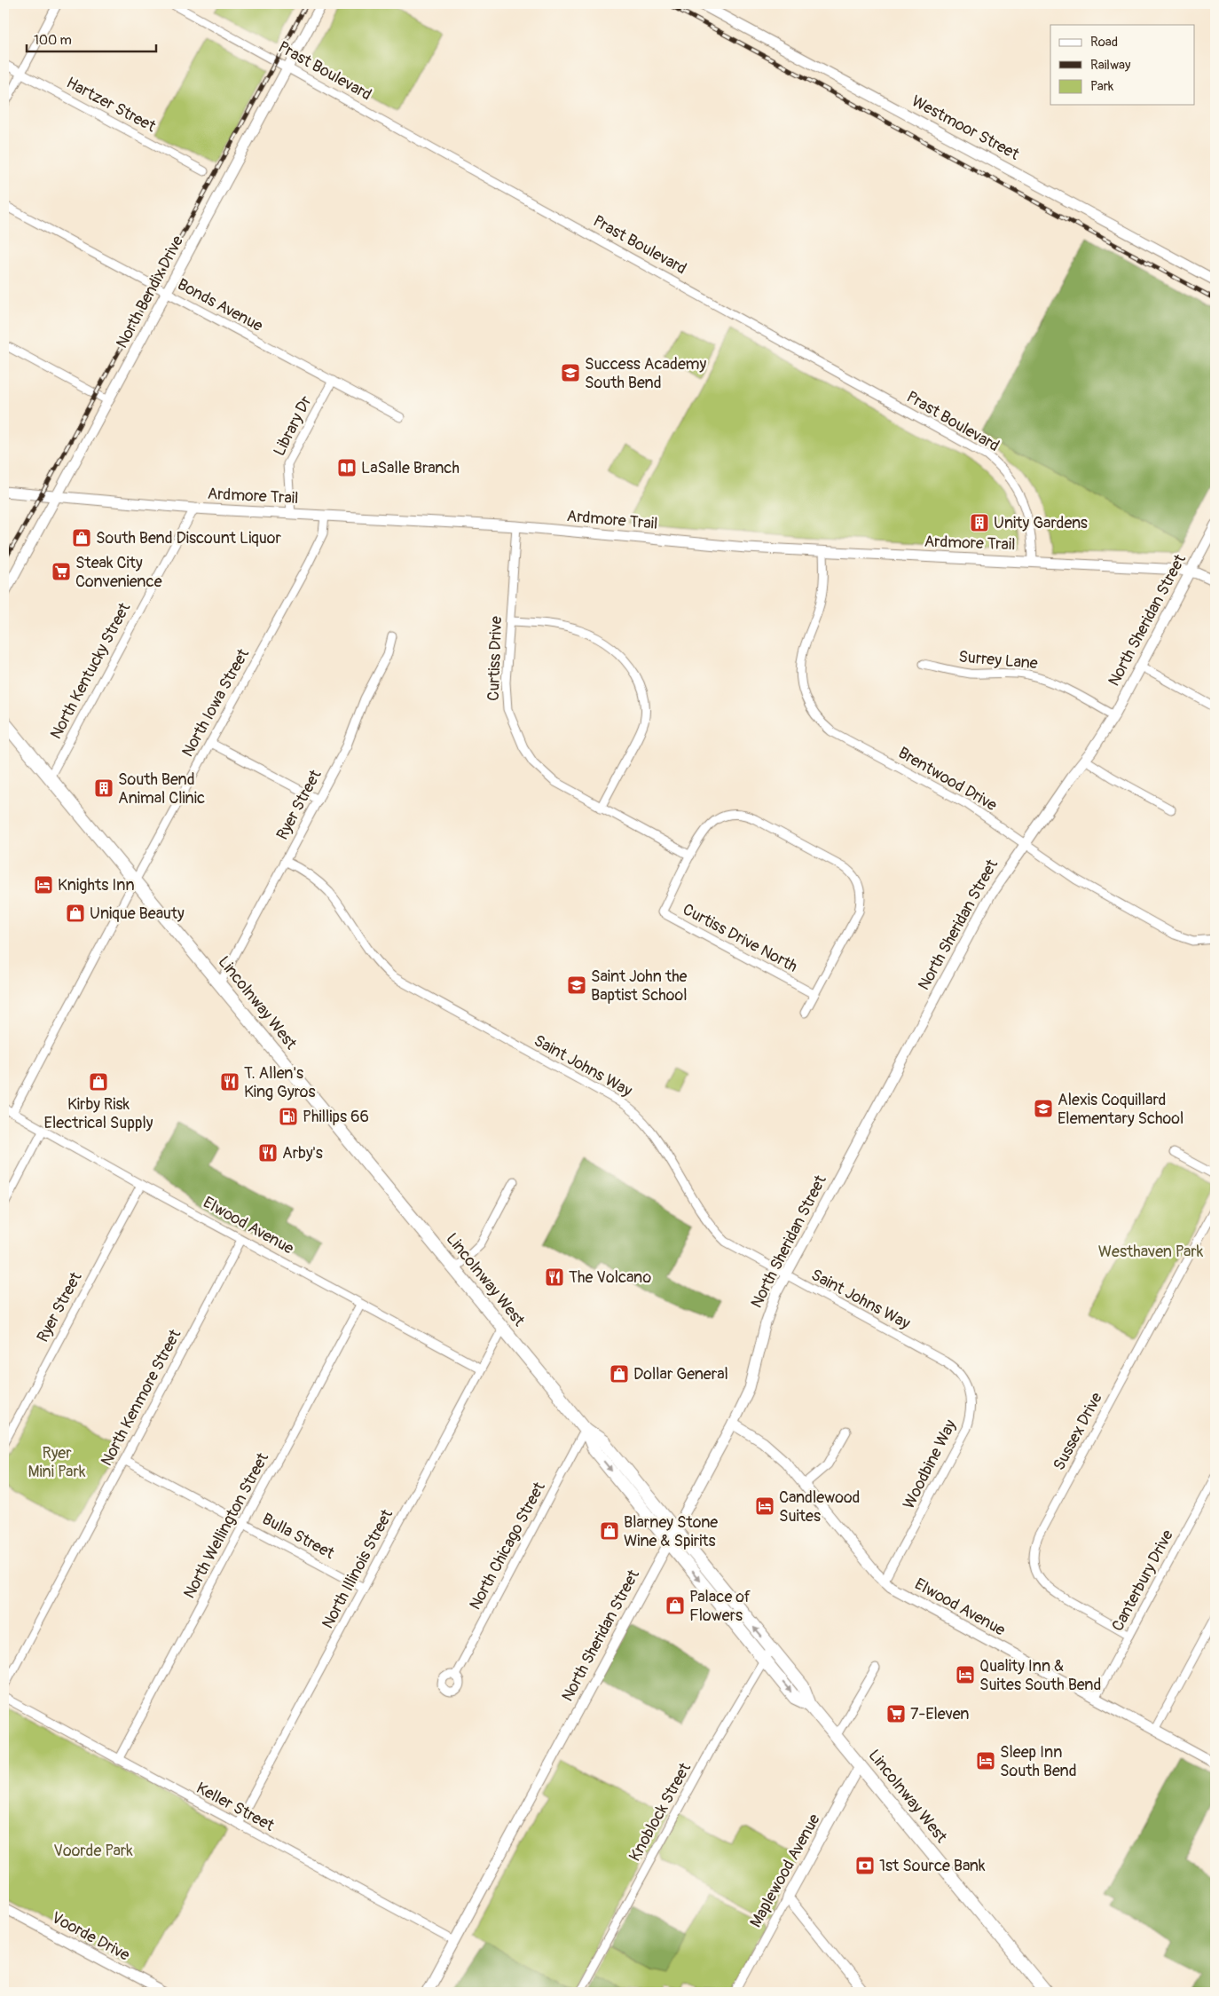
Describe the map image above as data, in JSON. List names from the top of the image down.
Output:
{
  "streets": {
    "main road": ["Lincolnway West"],
    "street": [
      "Prast Boulevard",
      "Hartzer Street",
      "Westmoor Street",
      "North Bendix Drive",
      "Bonds Avenue",
      "Library Dr",
      "Ardmore Trail",
      "North Sheridan Street",
      "Curtiss Drive",
      "Surrey Lane",
      "North Kentucky Street",
      "North Iowa Street",
      "Brentwood Drive",
      "Ryer Street",
      "Curtiss Drive North",
      "Saint Johns Way",
      "Elwood Avenue",
      "North Kenmore Street",
      "Sussex Drive",
      "Woodbine Way",
      "North Wellington Street",
      "Bulla Street",
      "North Chicago Street",
      "North Illinois Street",
      "Canterbury Drive",
      "Keller Street",
      "Knoblock Street",
      "Maplewood Avenue",
      "Voorde Drive"
    ]
  },
  "crossings": [
    ["Prast Boulevard", "North Bendix Drive"],
    ["Prast Boulevard", "Ardmore Trail"],
    ["North Bendix Drive", "Bonds Avenue"],
    ["North Bendix Drive", "Ardmore Trail"],
    ["Bonds Avenue", "Library Dr"],
    ["Library Dr", "Ardmore Trail"],
    ["Ardmore Trail", "North Sheridan Street"],
    ["Ardmore Trail", "Curtiss Drive"],
    ["Ardmore Trail", "North Kentucky Street"],
    ["Ardmore Trail", "North Iowa Street"],
    ["Ardmore Trail", "Brentwood Drive"],
    ["North Sheridan Street", "Surrey Lane"],
    ["North Sheridan Street", "Brentwood Drive"],
    ["North Sheridan Street", "Lincolnway West"],
    ["North Sheridan Street", "Saint Johns Way"],
    ["North Sheridan Street", "Elwood Avenue"],
    ["North Sheridan Street", "Keller Street"],
    ["Curtiss Drive", "Curtiss Drive North"],
    ["North Kentucky Street", "Lincolnway West"],
    ["North Iowa Street", "Lincolnway West"],
    ["North Iowa Street", "Elwood Avenue"],
    ["Ryer Street", "Lincolnway West"],
    ["Ryer Street", "Saint Johns Way"],
    ["Ryer Street", "Elwood Avenue"],
    ["Lincolnway West", "North Chicago Street"],
    ["Lincolnway West", "North Illinois Street"],
    ["Lincolnway West", "Knoblock Street"],
    ["Lincolnway West", "Maplewood Avenue"],
    ["Saint Johns Way", "Woodbine Way"],
    ["Elwood Avenue", "North Kenmore Street"],
    ["Elwood Avenue", "Woodbine Way"],
    ["Elwood Avenue", "North Wellington Street"],
    ["Elwood Avenue", "North Illinois Street"],
    ["Elwood Avenue", "Canterbury Drive"],
    ["North Kenmore Street", "Bulla Street"],
    ["Sussex Drive", "Canterbury Drive"],
    ["North Wellington Street", "Bulla Street"],
    ["North Wellington Street", "Keller Street"],
    ["Bulla Street", "North Illinois Street"],
    ["North Illinois Street", "Keller Street"]
  ],
  "parks": ["Westhaven Park", "Ryer Mini Park", "Voorde Park"],
  "places": {
    "school or university": ["Success Academy South Bend", "Saint John the Baptist School", "Alexis Coquillard Elementary School"],
    "library": ["LaSalle Branch"],
    "building": ["Unity Gardens", "South Bend Animal Clinic"],
    "shop": [
      "South Bend Discount Liquor",
      "Unique Beauty",
      "Kirby Risk Electrical Supply",
      "Dollar General",
      "Blarney Stone Wine & Spirits",
      "Palace of Flowers"
    ],
    "supermarket": ["Steak City Convenience", "7-Eleven"],
    "hotel": [
      "Knights Inn",
      "Candlewood Suites",
      "Quality Inn & Suites South Bend",
      "Sleep Inn South Bend"
    ],
    "restaurant": ["T. Allen's King Gyros", "Arby's", "The Volcano"],
    "fuel station": ["Phillips 66"],
    "bank": ["1st Source Bank"]
  },
  "legend": ["Road", "Railway", "Park"],
  "scale_bar": "100 m"
}
